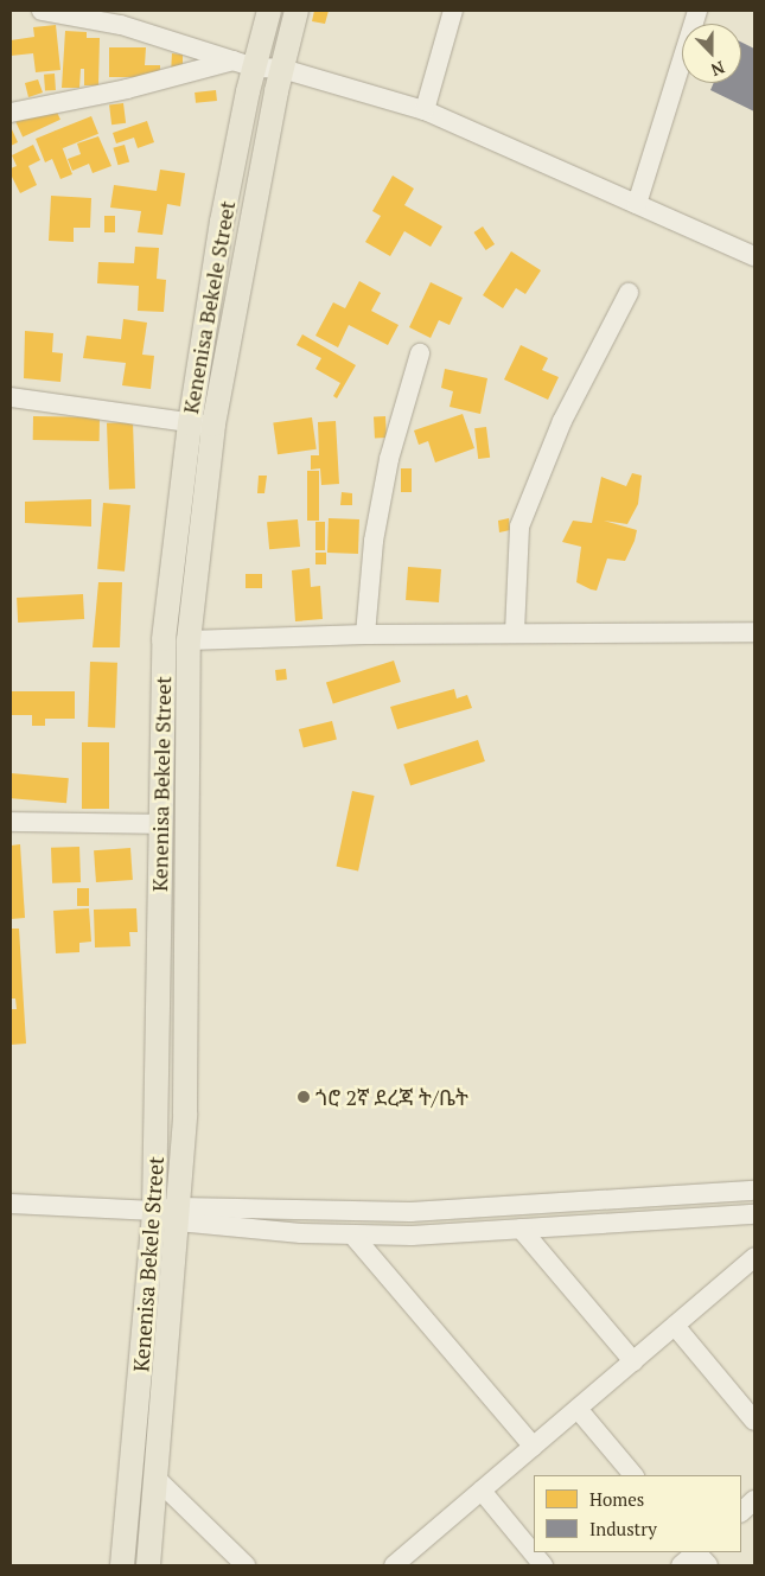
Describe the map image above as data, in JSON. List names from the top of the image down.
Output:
{
  "streets": {
    "main road": ["Kenenisa Bekele Street"]
  },
  "places": ["ጎሮ 2ኛ ደረጃ ት/ቤት"],
  "legend": ["Homes", "Industry"],
  "north": "bottom"
}
